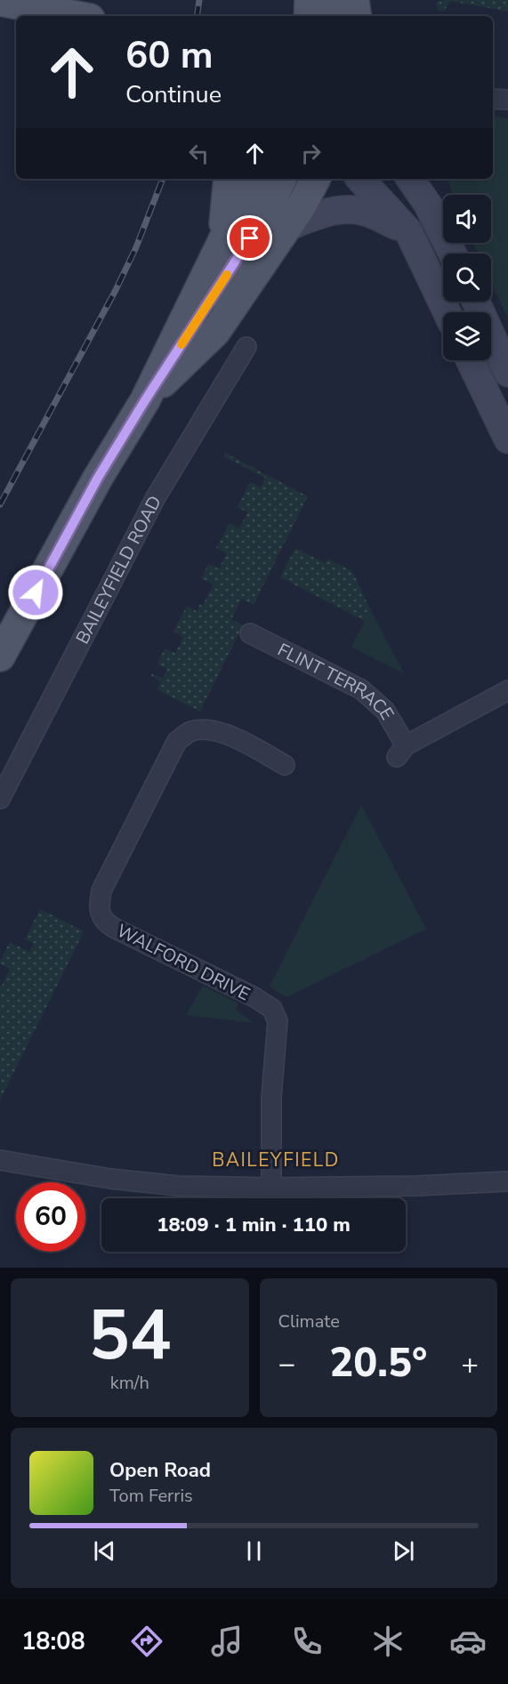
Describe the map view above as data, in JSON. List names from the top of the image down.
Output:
{
  "streets": {
    "street": ["BAILEYFIELD ROAD", "FLINT TERRACE", "WALFORD DRIVE"]
  },
  "districts": ["BAILEYFIELD"],
  "page": {
    "turn": ["60 m", "Continue"],
    "limit": "60",
    "trip": "18:09 · 1 min · 110 m",
    "tile": [
      ["54", "km/h"],
      "Climate"
    ],
    "heat": ["−", "20.5°", "+"],
    "song": ["Open Road", "Tom Ferris"],
    "tabs": "18:08"
  }
}
